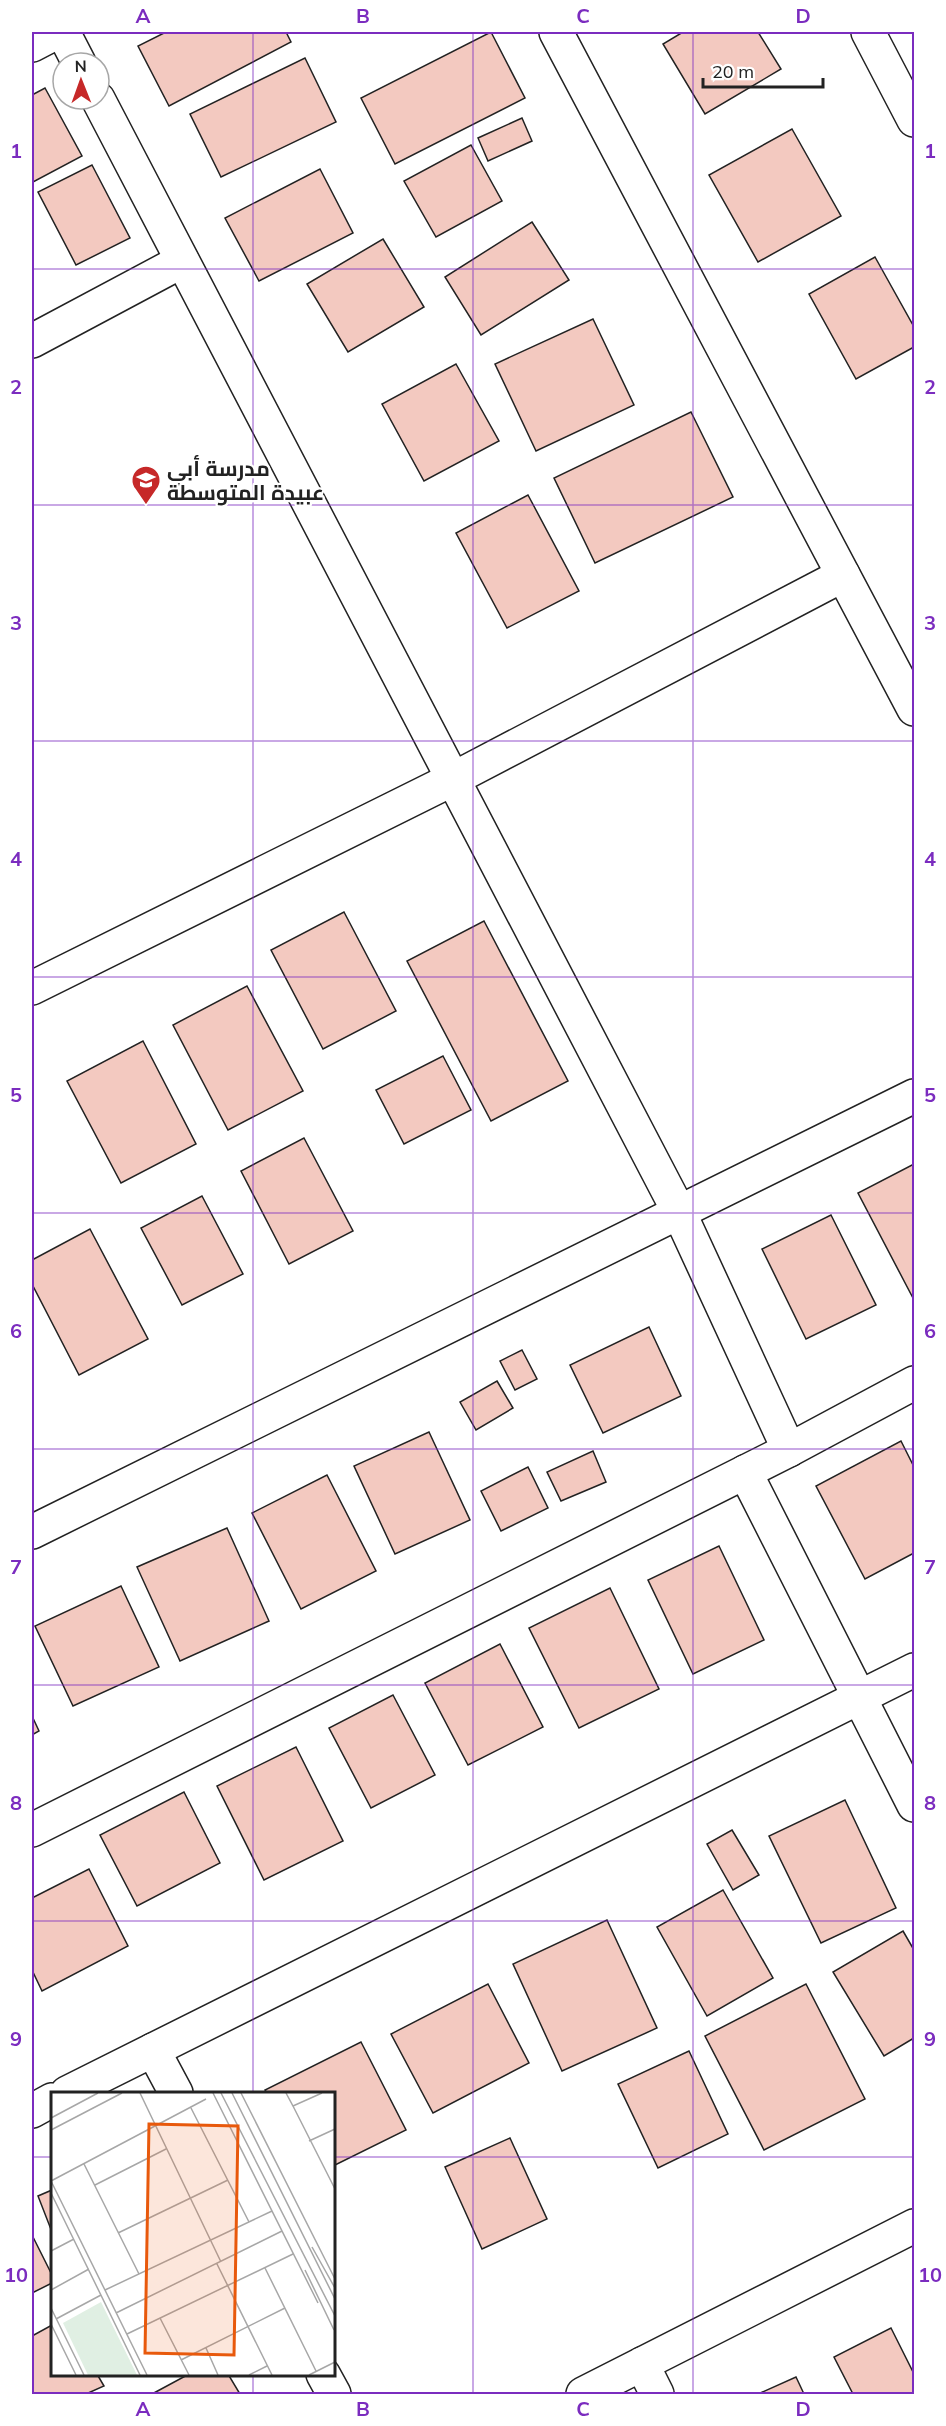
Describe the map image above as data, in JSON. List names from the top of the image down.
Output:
{
  "places": {
    "school or university": ["مدرسة أبي عبيدة المتوسطة"]
  },
  "scale_bar": "20 m",
  "north": "top",
  "grid": {
    "columns": [
      "A",
      "B",
      "C",
      "D"
    ],
    "rows": [
      "1",
      "2",
      "3",
      "4",
      "5",
      "6",
      "7",
      "8",
      "9",
      "10"
    ]
  }
}
